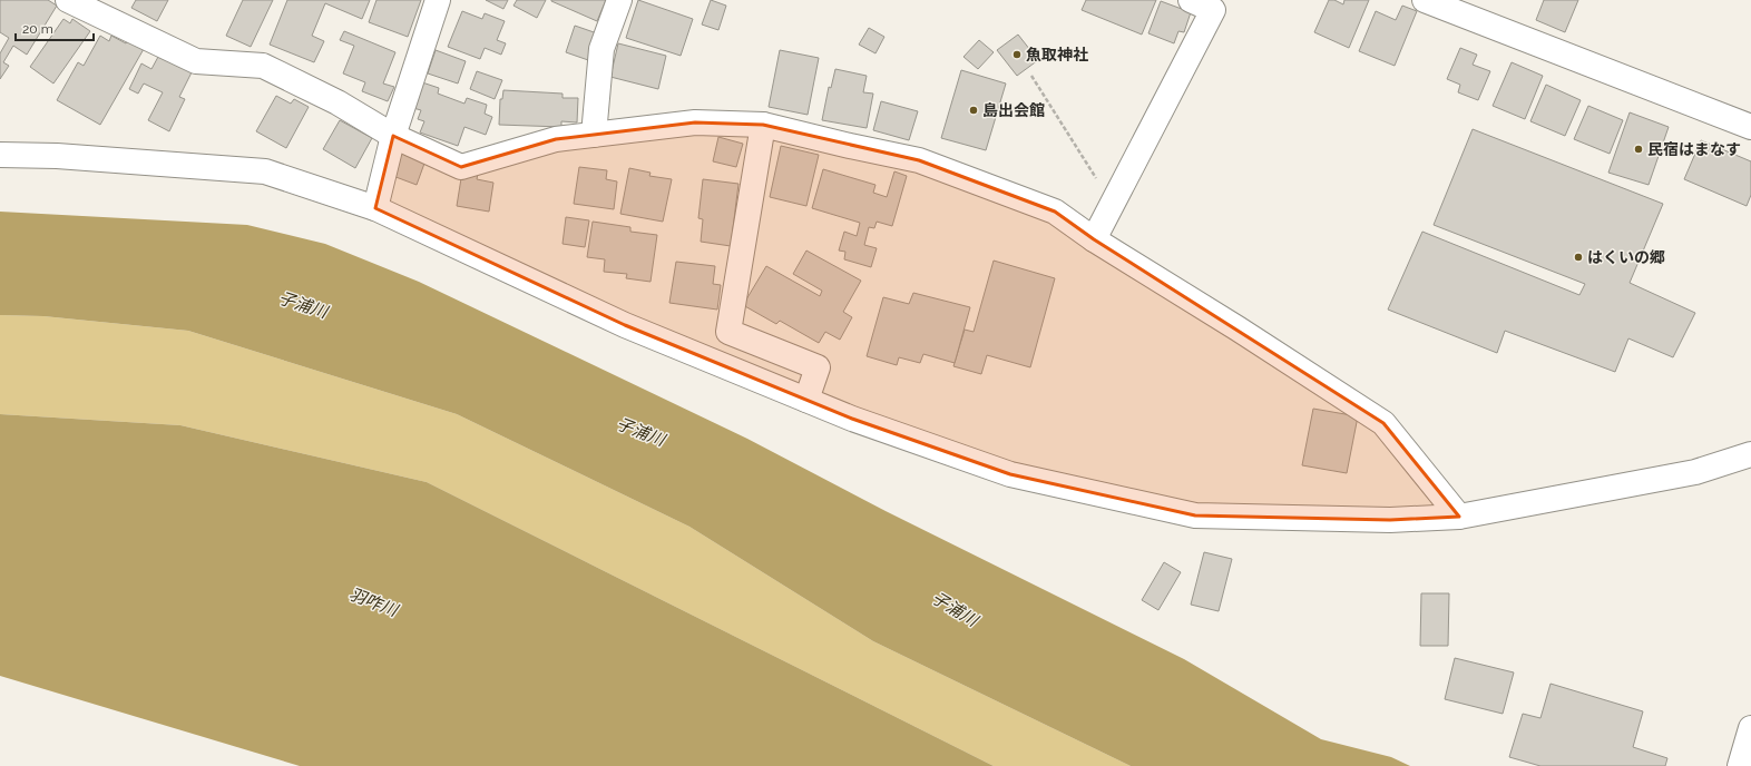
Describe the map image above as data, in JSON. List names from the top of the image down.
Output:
{
  "water": ["子浦川", "羽咋川"],
  "places": [
    "魚取神社",
    "島出会館",
    "民宿はまなす",
    "はくいの郷"
  ],
  "scale_bar": "20 m"
}
